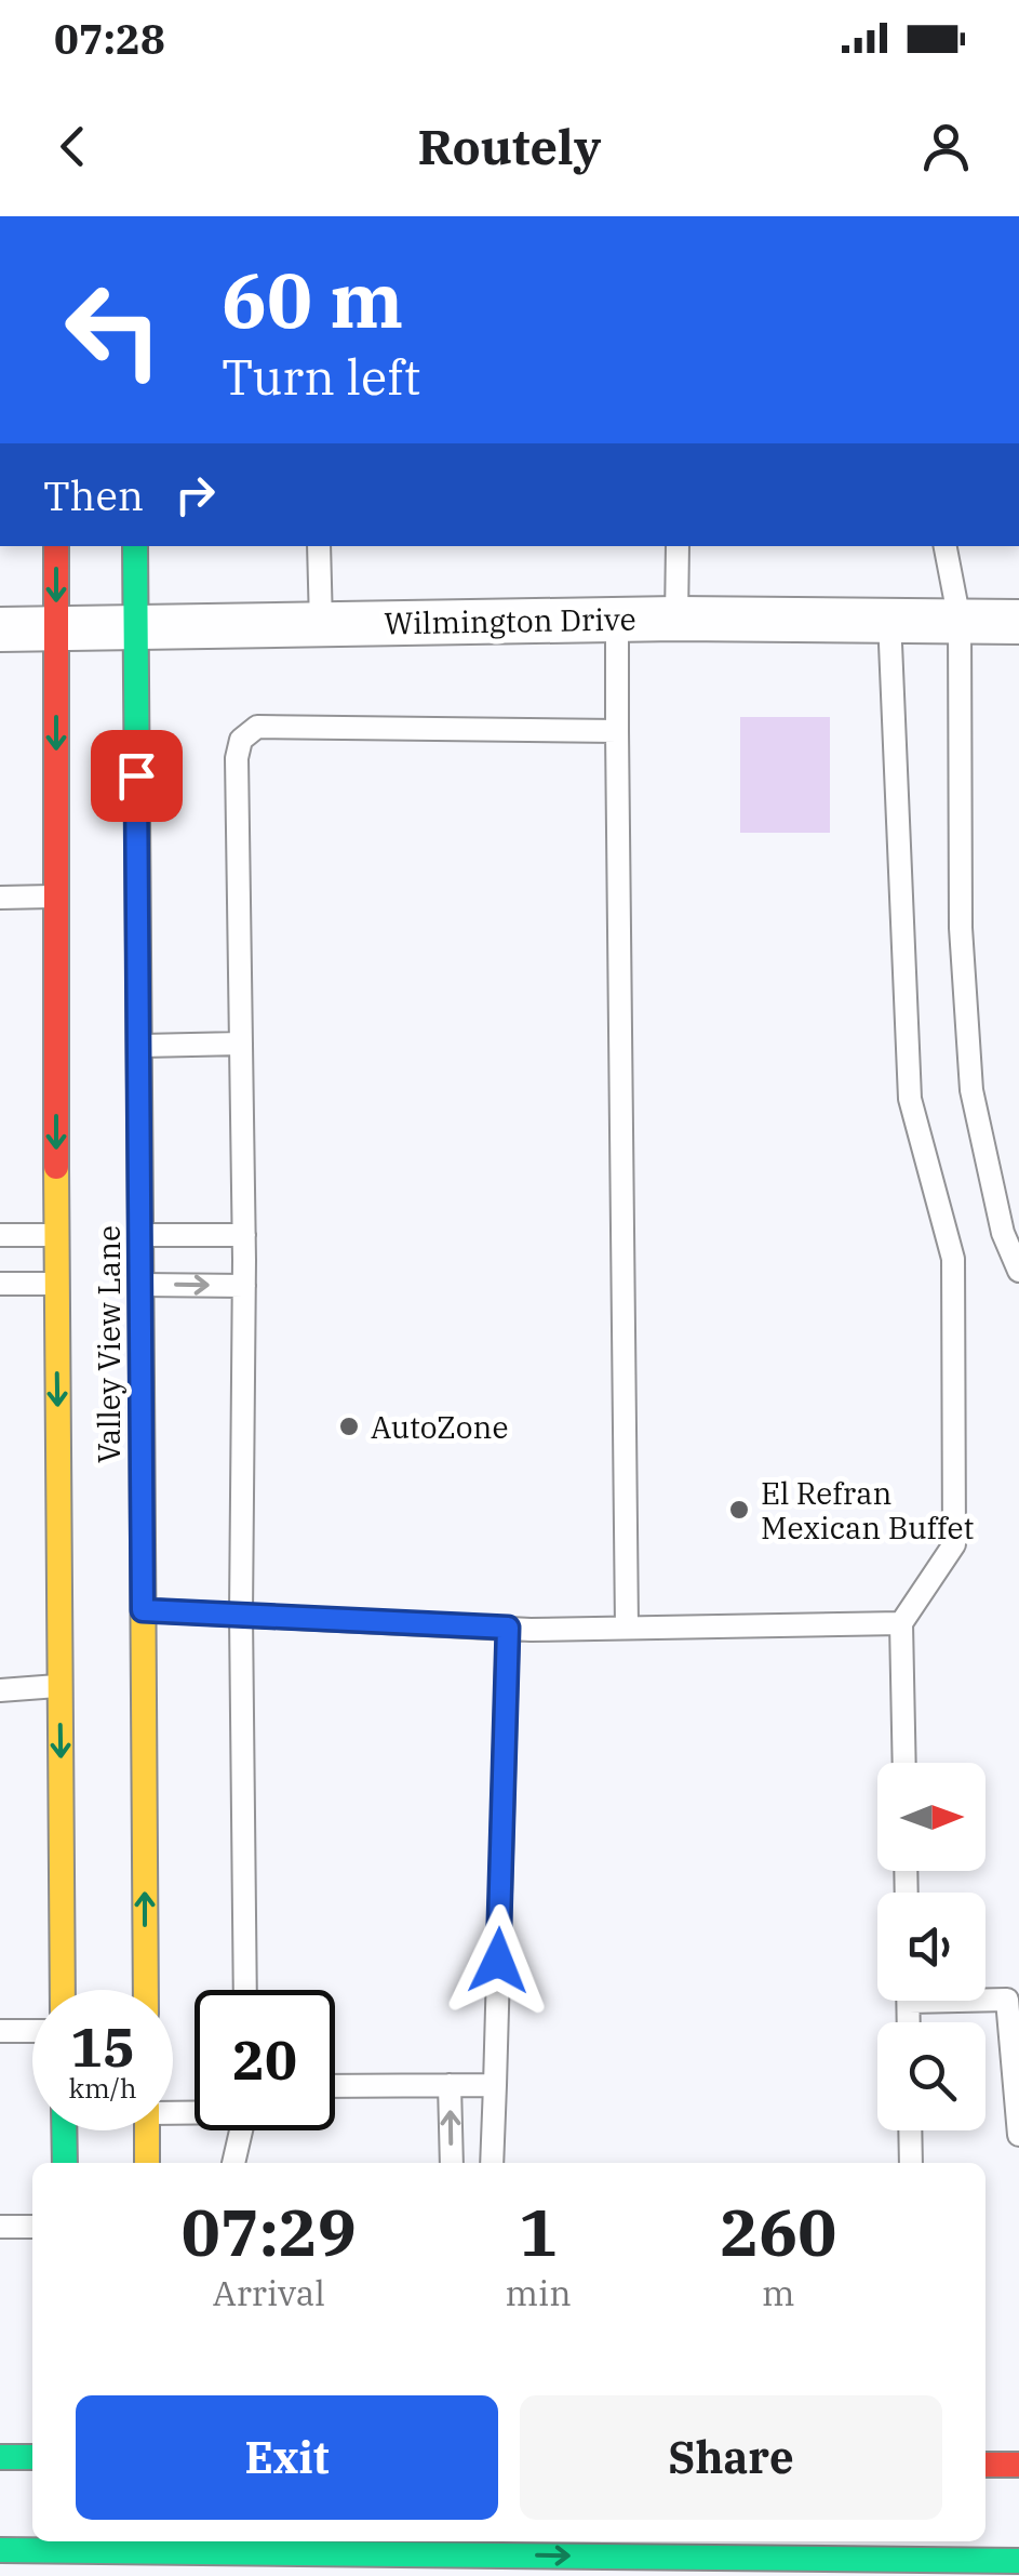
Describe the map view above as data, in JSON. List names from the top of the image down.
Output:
{
  "streets": {
    "main road": ["Valley View Lane"],
    "street": ["Wilmington Drive"]
  },
  "crossings": [
    ["Wilmington Drive", "Valley View Lane"]
  ],
  "places": ["AutoZone", "El Refran Mexican Buffet"],
  "north": "right",
  "page": {
    "status": "07:28",
    "header": "Routely",
    "turn": ["60 m", "Turn left"],
    "then": "Then",
    "speed": "15 km/h",
    "limit": "20",
    "eta": [
      "07:29",
      "Arrival",
      "1",
      "min",
      "260",
      "m"
    ],
    "buttons": ["Exit", "Share"]
  }
}
